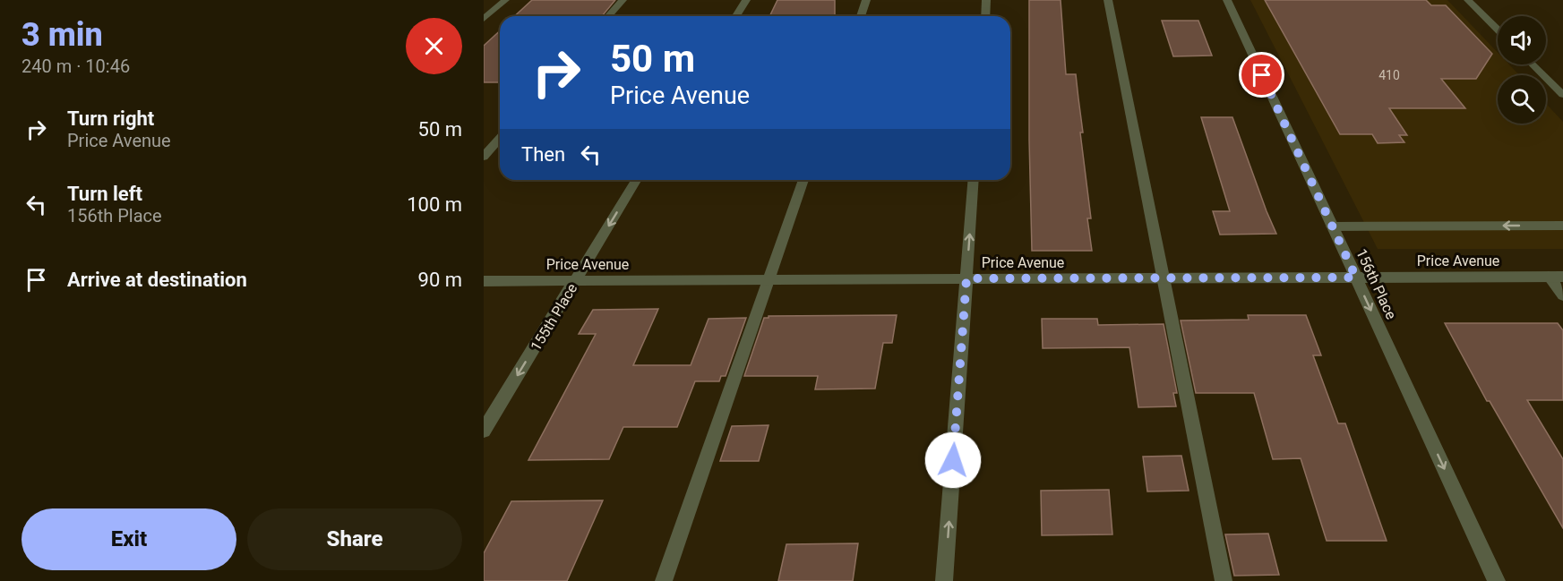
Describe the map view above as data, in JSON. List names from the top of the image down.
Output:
{
  "streets": {
    "street": ["Price Avenue", "156th Place", "155th Place"]
  },
  "crossings": [
    ["Price Avenue", "156th Place"],
    ["Price Avenue", "155th Place"]
  ],
  "one_way": ["156th Place", "155th Place"],
  "house_numbers": ["410"],
  "page": {
    "heading": ["3 min", "240 m · 10:46"],
    "turn": ["50 m", "Price Avenue"],
    "list": [
      {
        "name": "Turn right",
        "note": "Price Avenue",
        "value": "50 m"
      },
      {
        "name": "Turn left",
        "note": "156th Place",
        "value": "100 m"
      },
      {
        "name": "Arrive at destination",
        "value": "90 m"
      }
    ],
    "then": "Then",
    "buttons": ["Exit", "Share"]
  }
}
